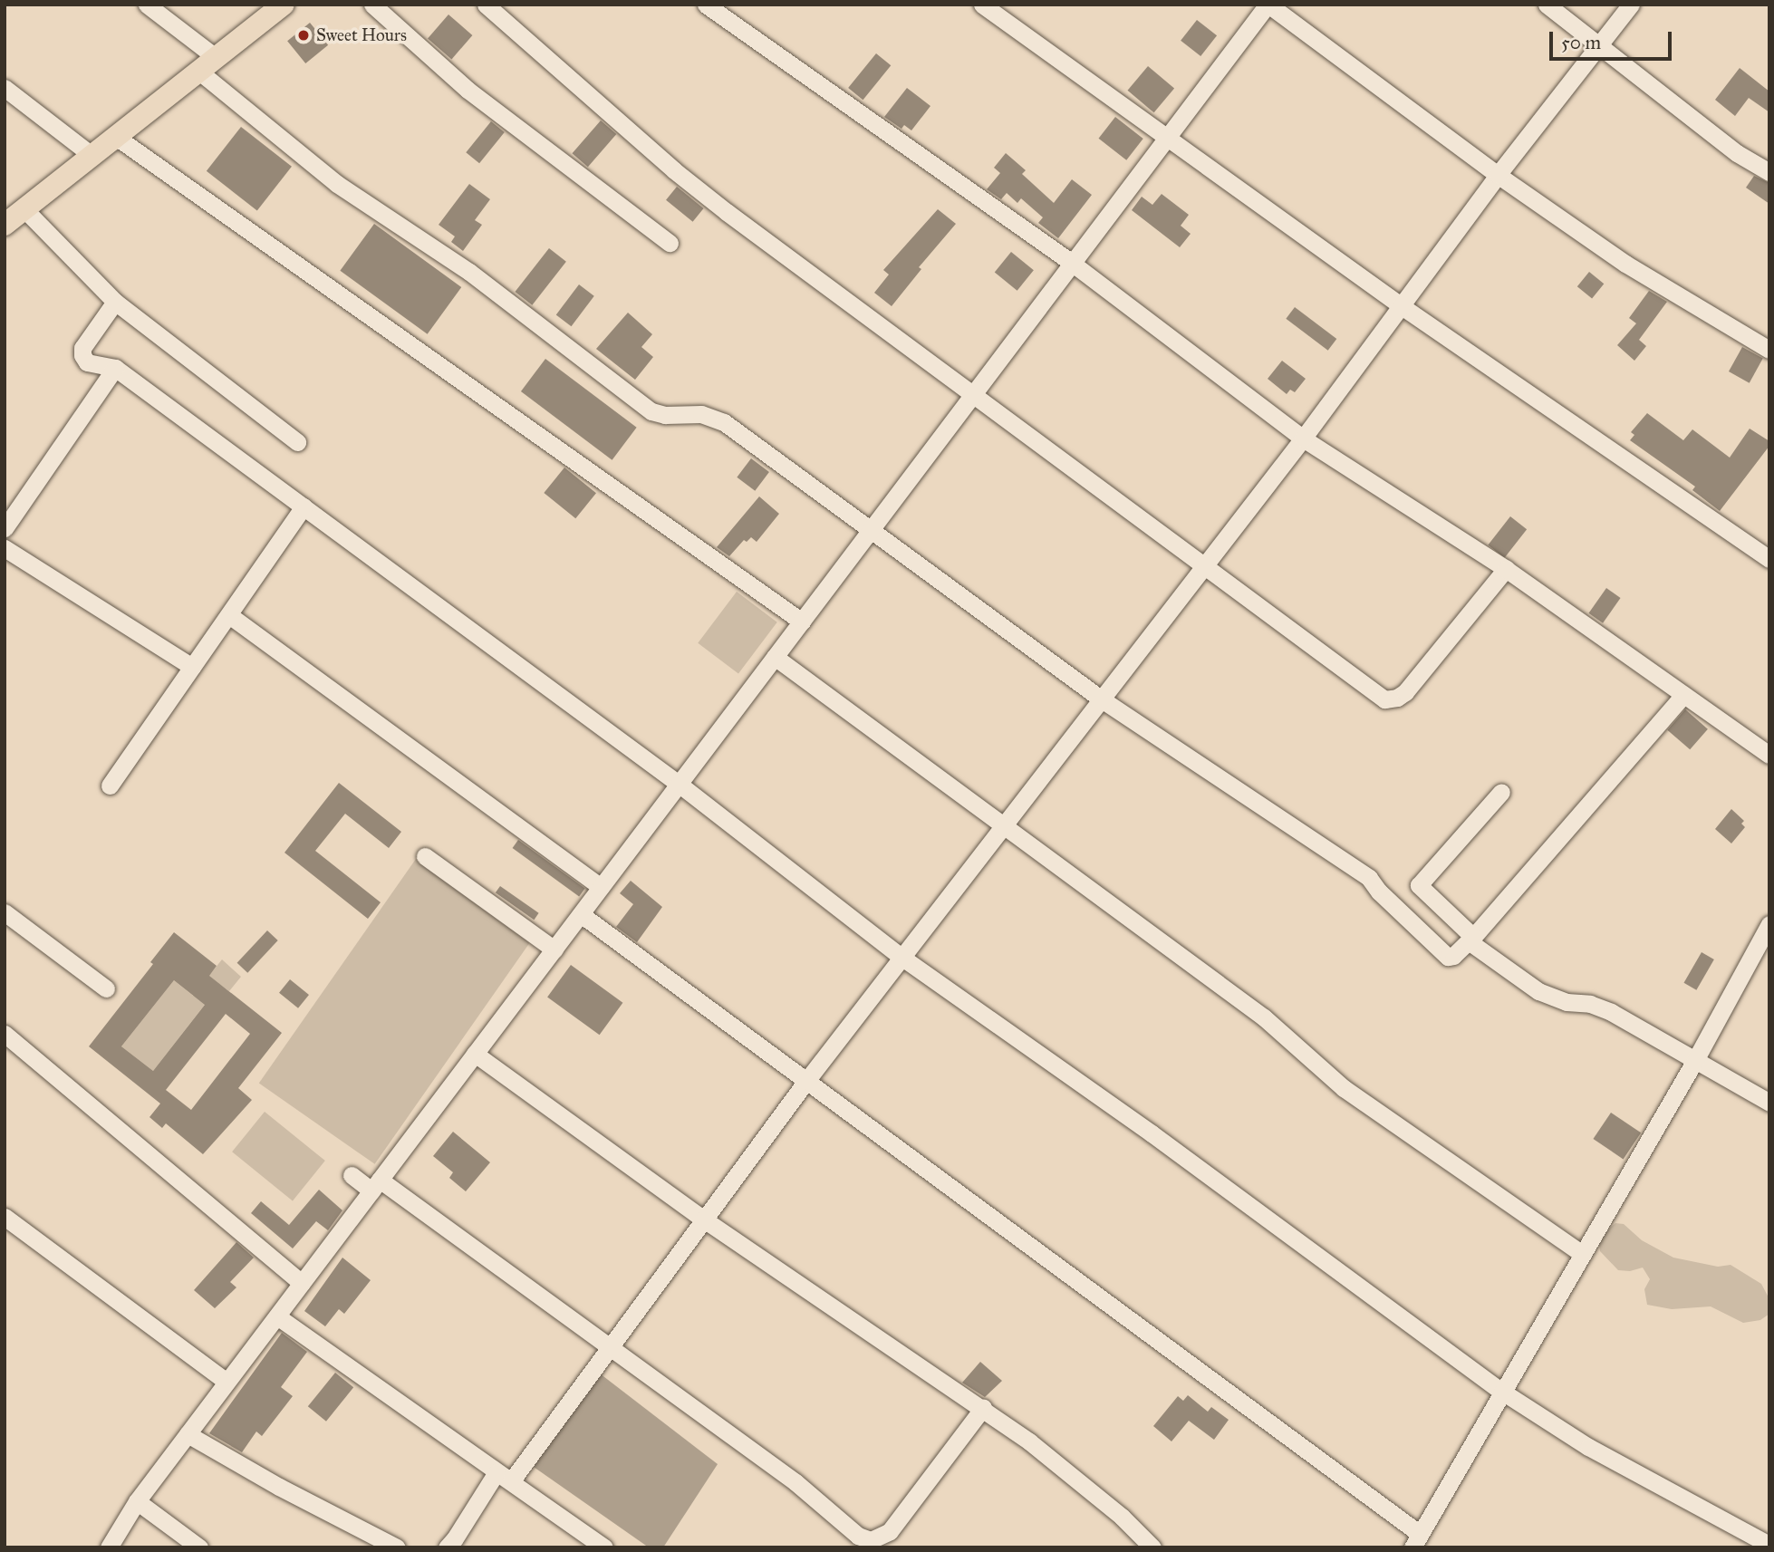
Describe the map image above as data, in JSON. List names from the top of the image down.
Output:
{
  "places": ["Sweet Hours"],
  "scale_bar": "50 m"
}
